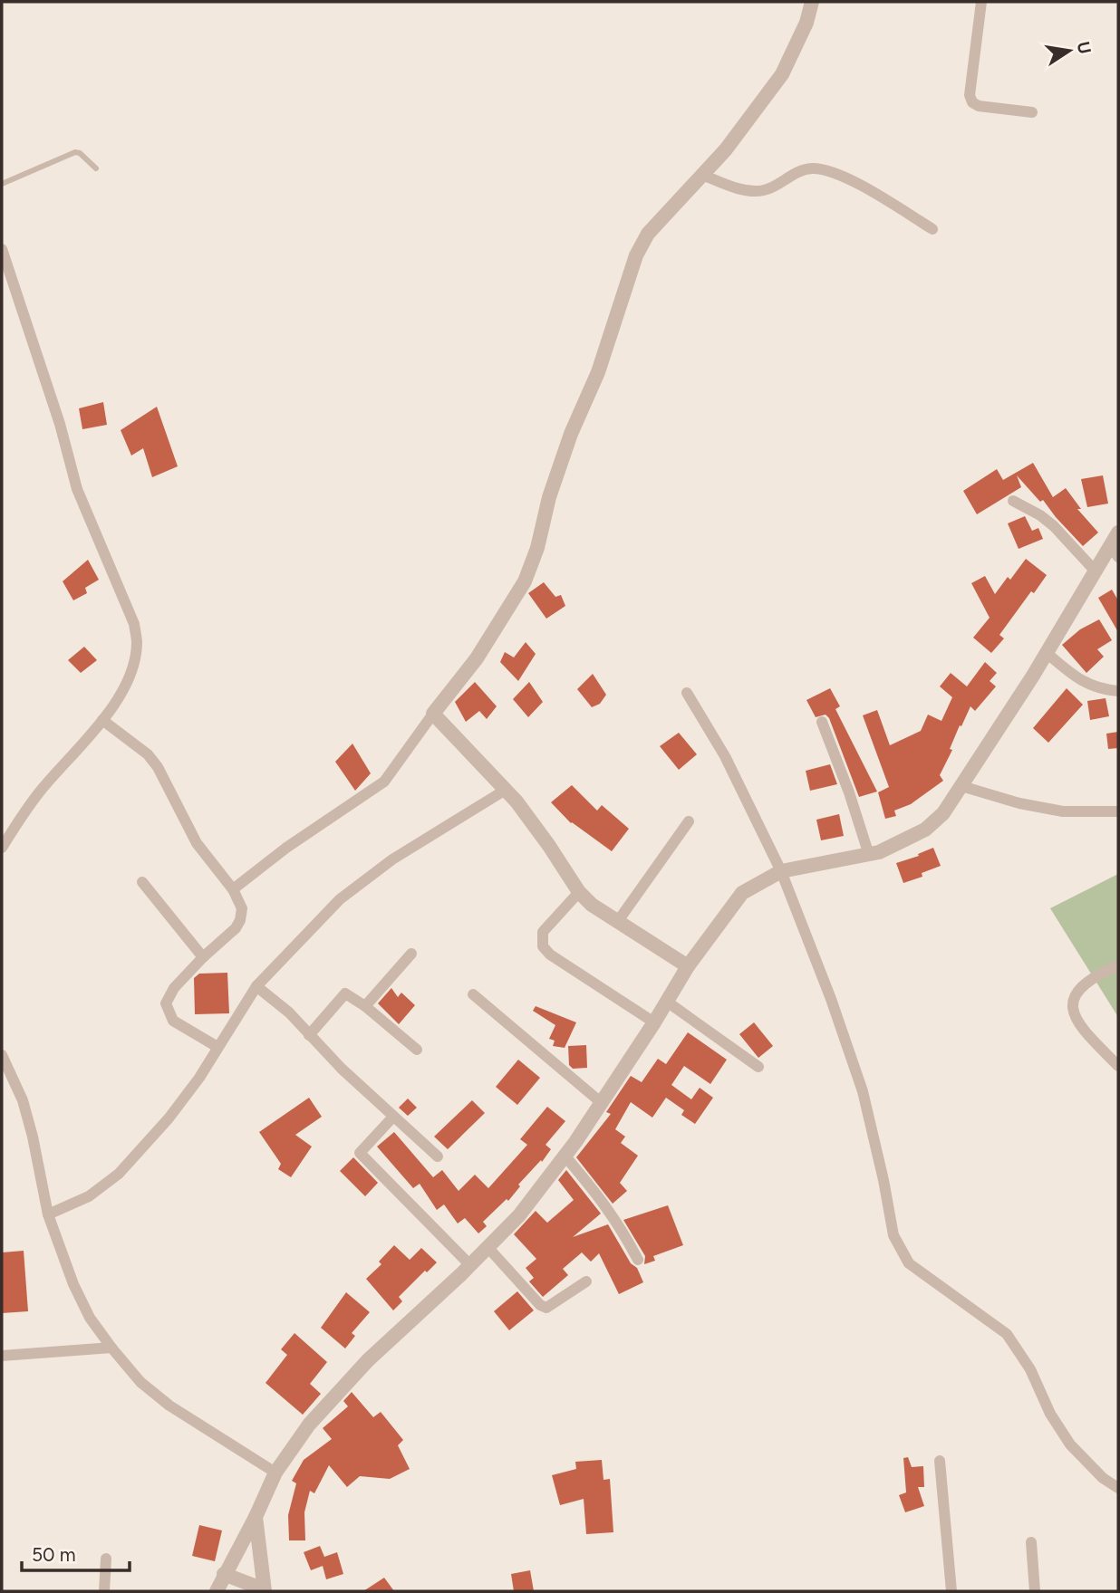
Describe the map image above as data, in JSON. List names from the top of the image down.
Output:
{
  "scale_bar": "50 m",
  "north": "right"
}
